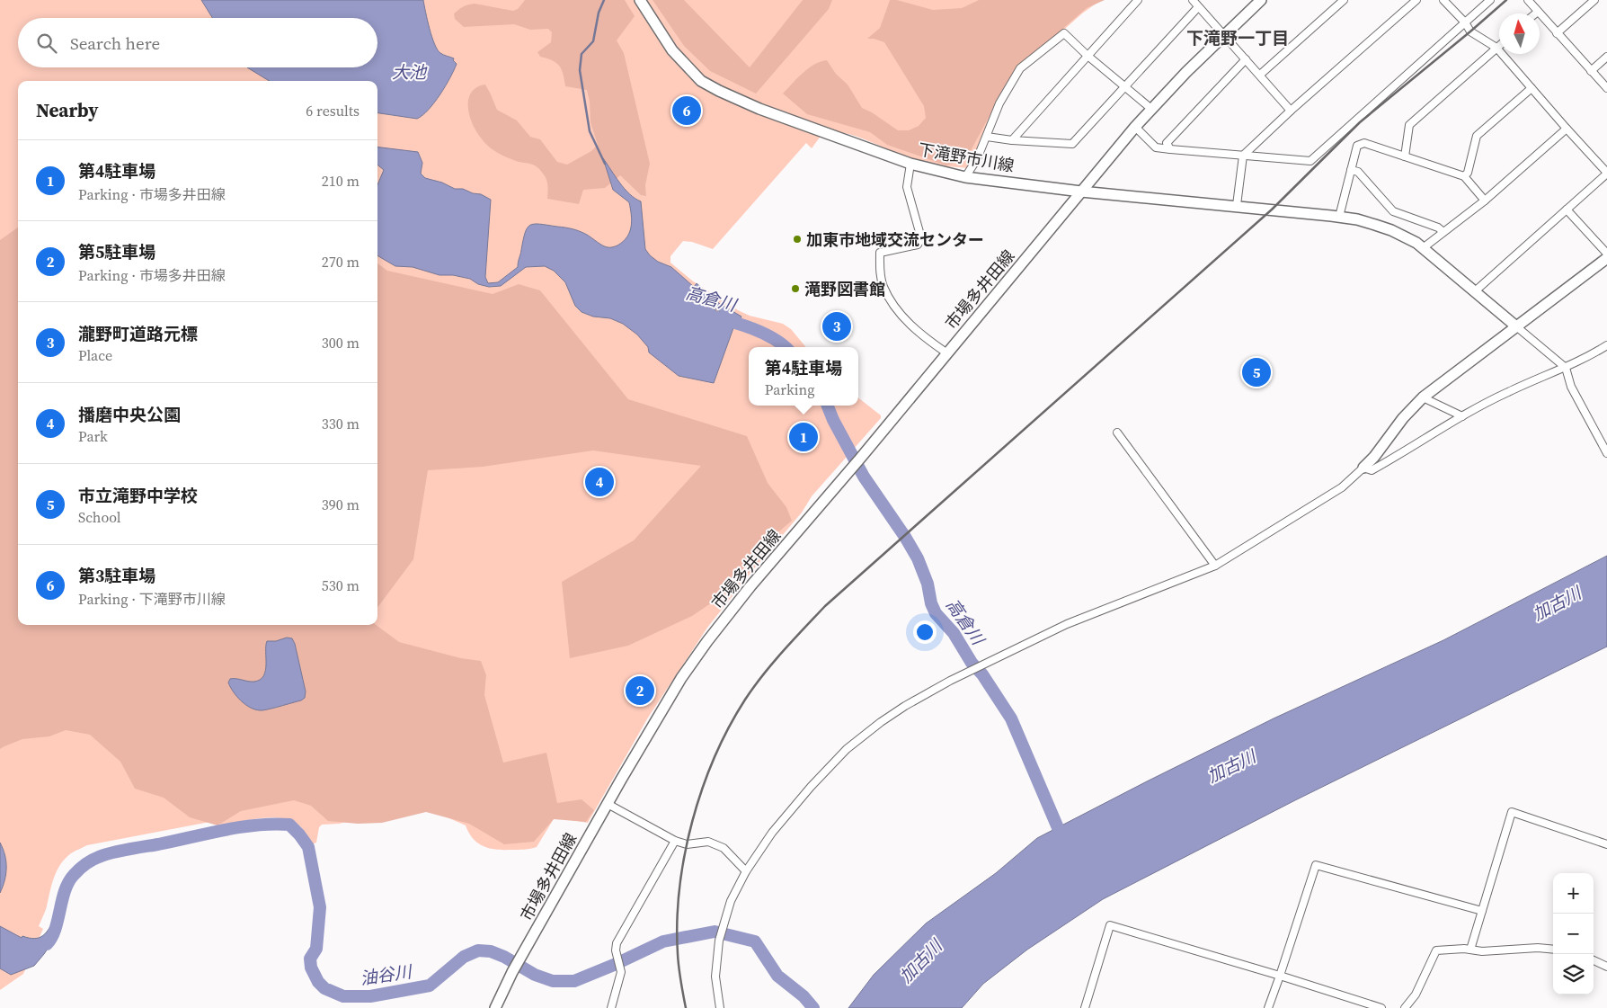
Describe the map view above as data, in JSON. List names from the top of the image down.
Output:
{
  "streets": {
    "main road": ["下滝野市川線", "市場多井田線"]
  },
  "crossings": [
    ["下滝野市川線", "市場多井田線"]
  ],
  "districts": ["下滝野一丁目"],
  "water": [
    "大池",
    "高倉川",
    "加古川",
    "油谷川"
  ],
  "places": ["加東市地域交流センター", "滝野図書館"],
  "north": "top",
  "page": {
    "search": "Search here",
    "heading": ["Nearby", "6 results"],
    "pins": [
      "6",
      "3",
      "5",
      "1",
      "4",
      "2"
    ],
    "list": [
      {
        "mark": "1",
        "name": "第4駐車場",
        "note": "Parking · 市場多井田線",
        "value": "210 m"
      },
      {
        "mark": "2",
        "name": "第5駐車場",
        "note": "Parking · 市場多井田線",
        "value": "270 m"
      },
      {
        "mark": "3",
        "name": "瀧野町道路元標",
        "note": "Place",
        "value": "300 m"
      },
      {
        "mark": "4",
        "name": "播磨中央公園",
        "note": "Park",
        "value": "330 m"
      },
      {
        "mark": "5",
        "name": "市立滝野中学校",
        "note": "School",
        "value": "390 m"
      },
      {
        "mark": "6",
        "name": "第3駐車場",
        "note": "Parking · 下滝野市川線",
        "value": "530 m"
      }
    ],
    "popup": ["第4駐車場", "Parking"],
    "map_buttons": ["+", "−"]
  }
}
